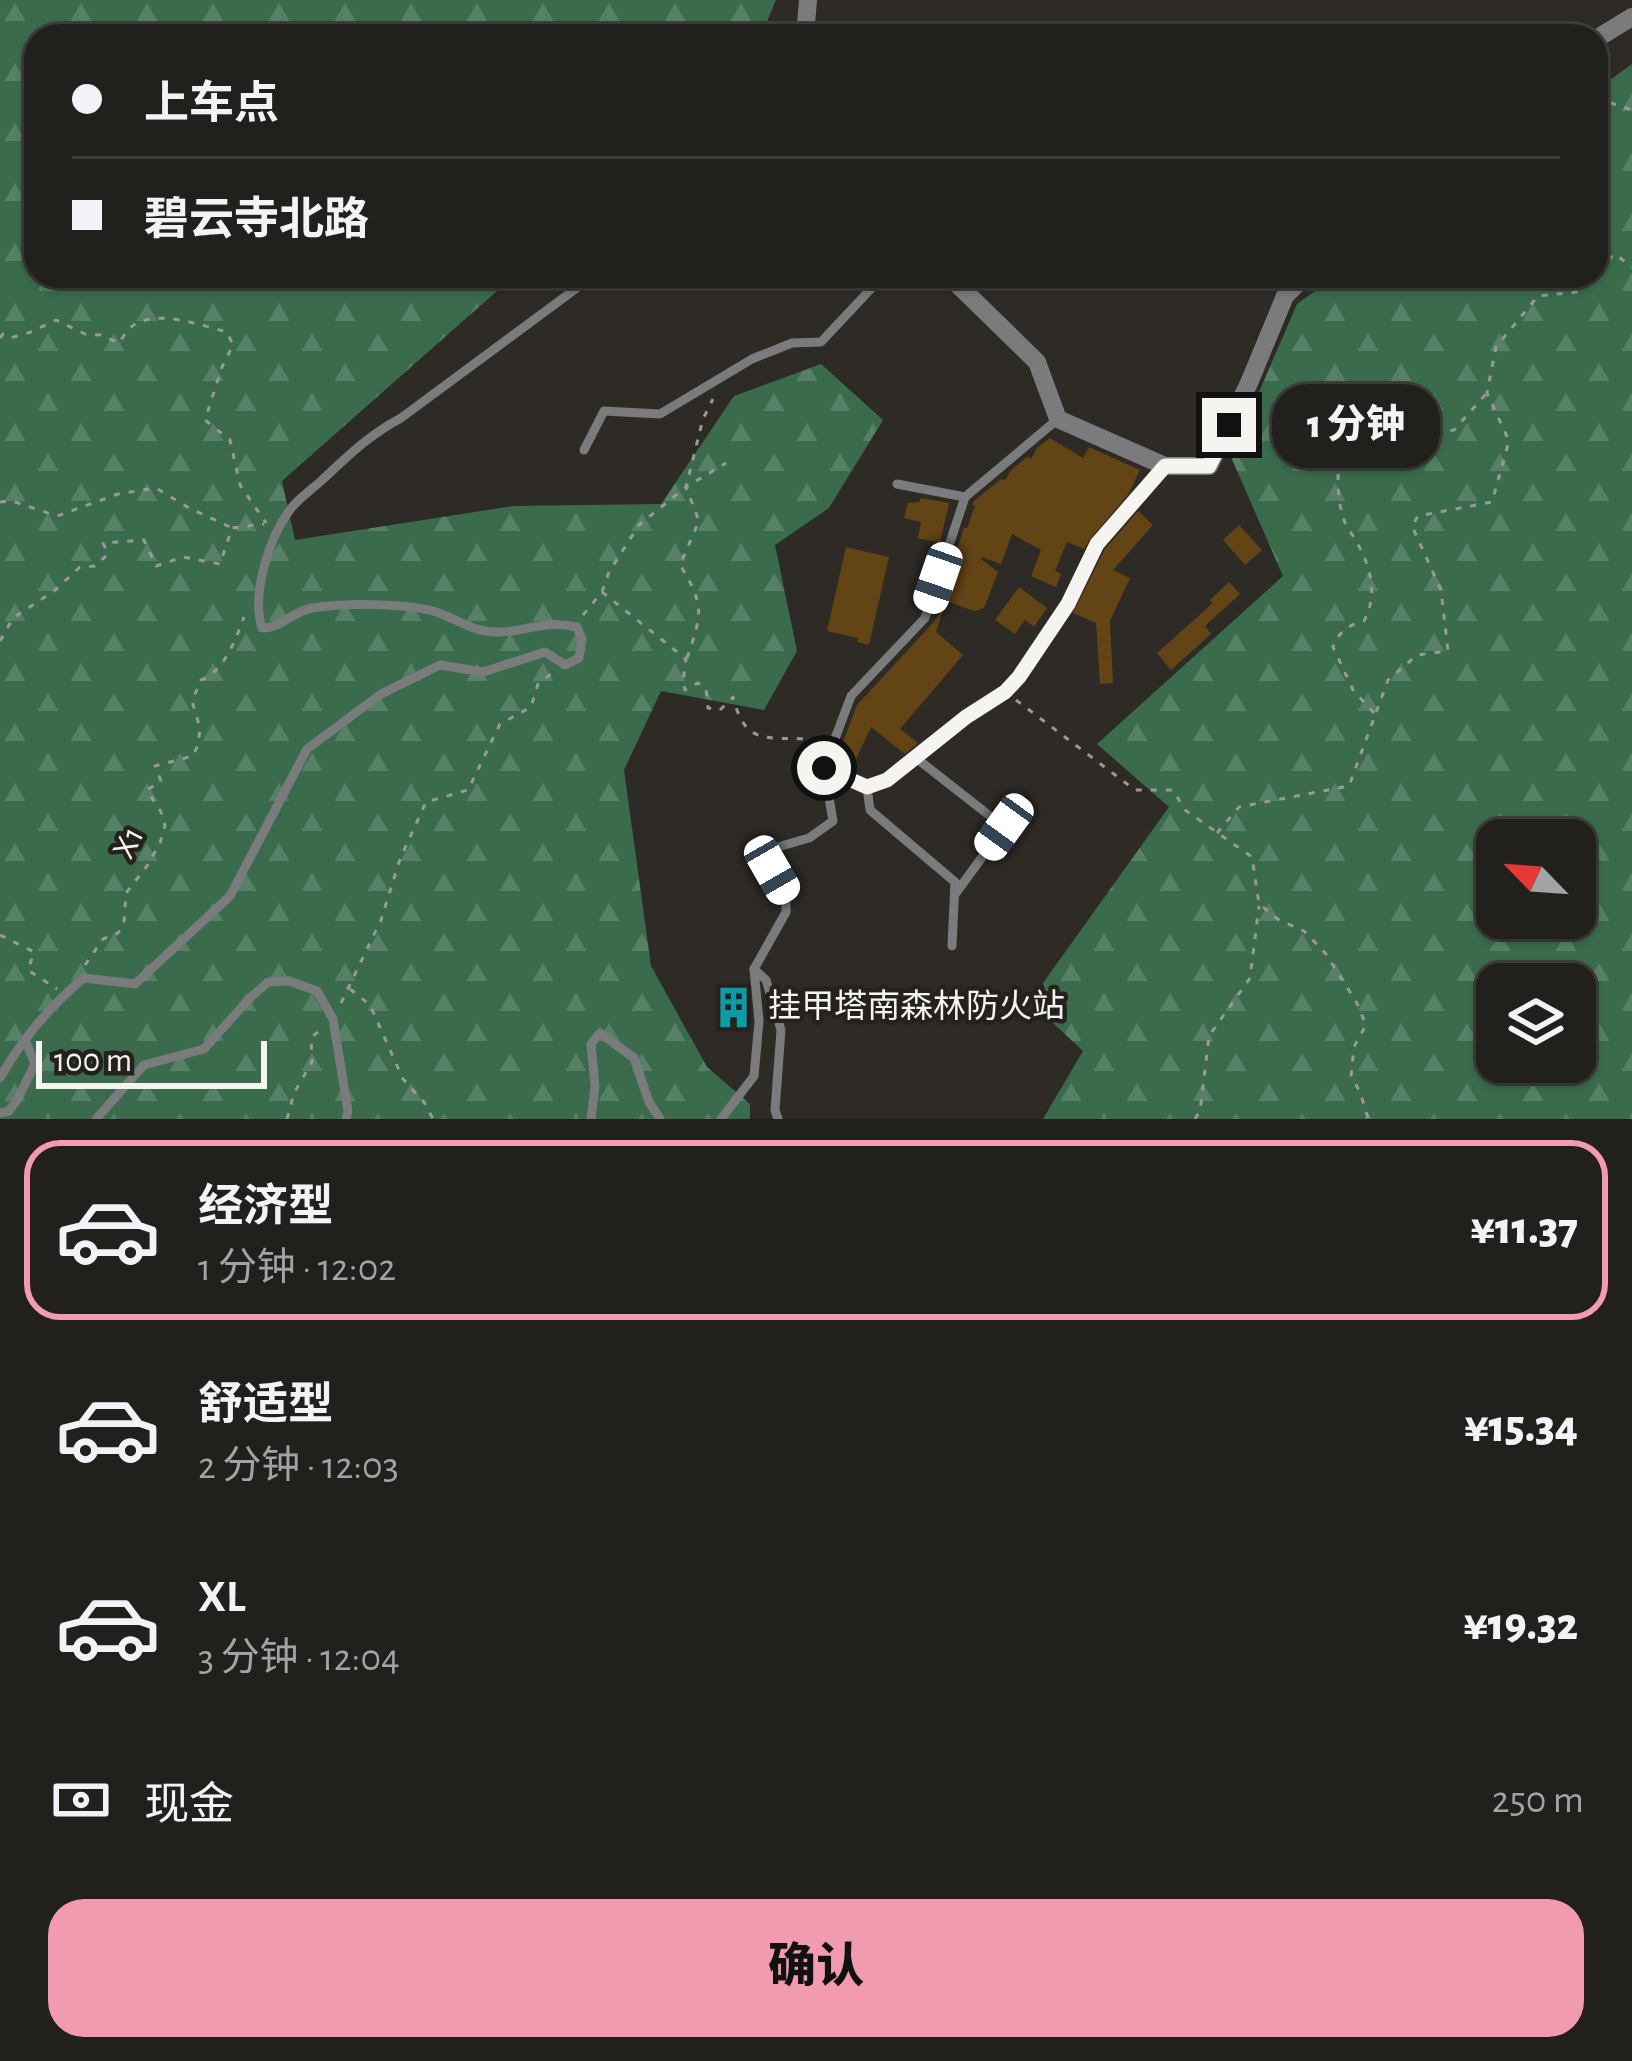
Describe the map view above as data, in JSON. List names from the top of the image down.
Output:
{
  "streets": {
    "path": ["X1"]
  },
  "places": {
    "building": ["挂甲塔南森林防火站"]
  },
  "scale_bar": "100 m",
  "north": "top left",
  "page": {
    "banner": ["上车点", "碧云寺北路"],
    "bubble": "1 分钟",
    "scale": "100 m",
    "list": [
      {
        "name": "经济型",
        "note": "1 分钟 · 12:02",
        "value": "¥11.37"
      },
      {
        "name": "舒适型",
        "note": "2 分钟 · 12:03",
        "value": "¥15.34"
      },
      {
        "name": "XL",
        "note": "3 分钟 · 12:04",
        "value": "¥19.32"
      }
    ],
    "pay": ["现金", "250 m"],
    "buttons": "确认"
  }
}
